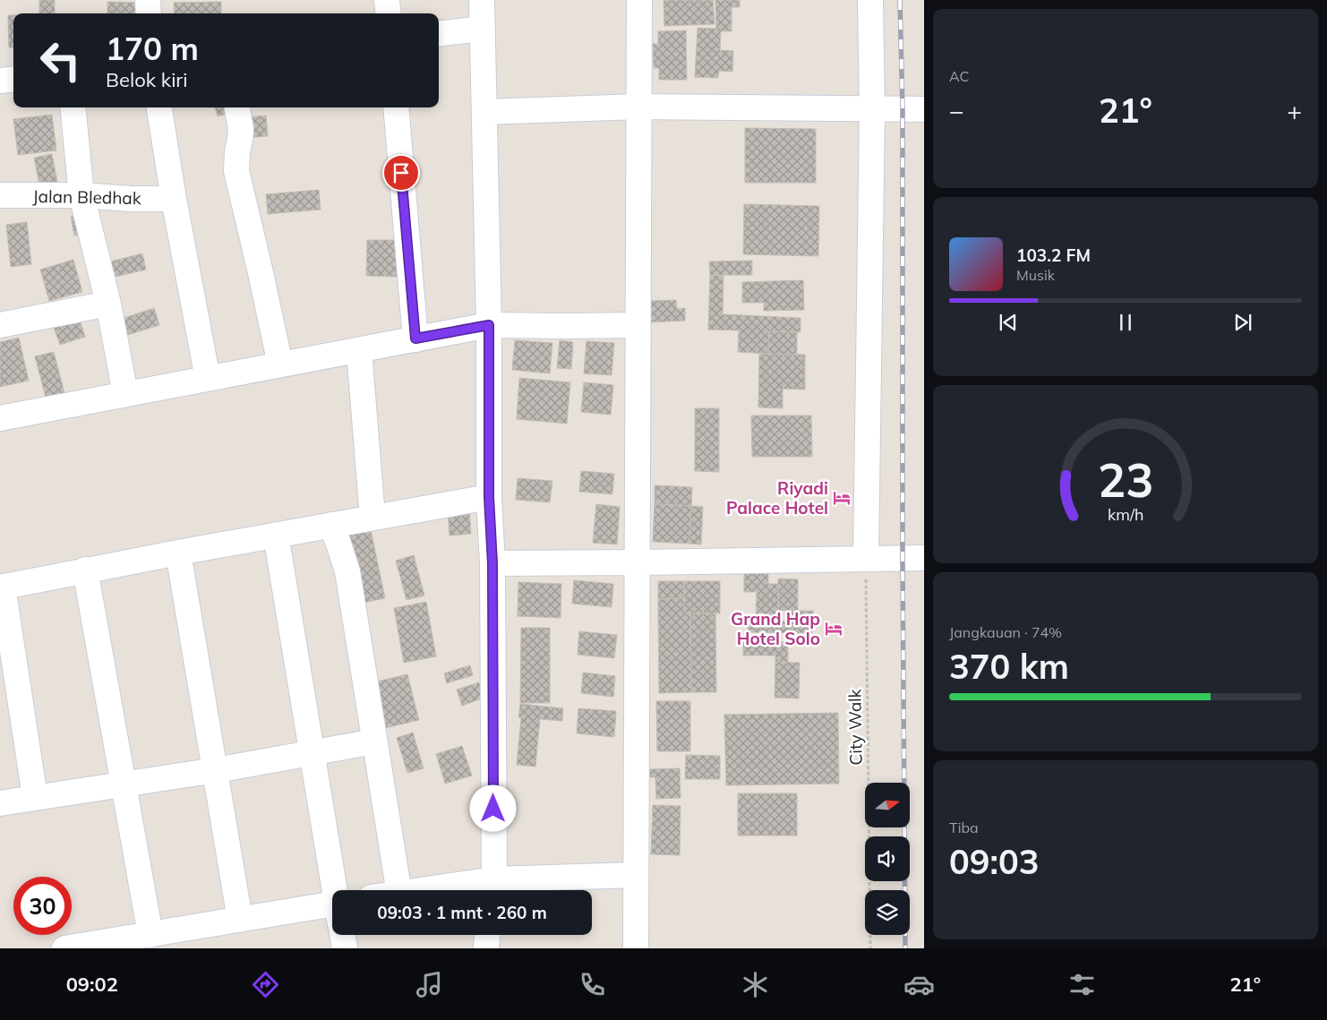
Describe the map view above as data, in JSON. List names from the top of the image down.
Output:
{
  "streets": {
    "street": ["Jalan Bledhak"],
    "path": ["City Walk"]
  },
  "places": {
    "hotel": ["Riyadi Palace Hotel", "Grand Hap Hotel Solo"]
  },
  "north": "right",
  "page": {
    "tile": [
      "AC",
      ["Jangkauan · 74%", "370 km"],
      ["Tiba", "09:03"]
    ],
    "turn": ["170 m", "Belok kiri"],
    "heat": ["−", "21°", "+"],
    "song": ["103.2 FM", "Musik"],
    "limit": "30",
    "trip": "09:03 · 1 mnt · 260 m",
    "tabs": ["09:02", "21°"],
    "gauge": ["23", "km/h"]
  }
}
